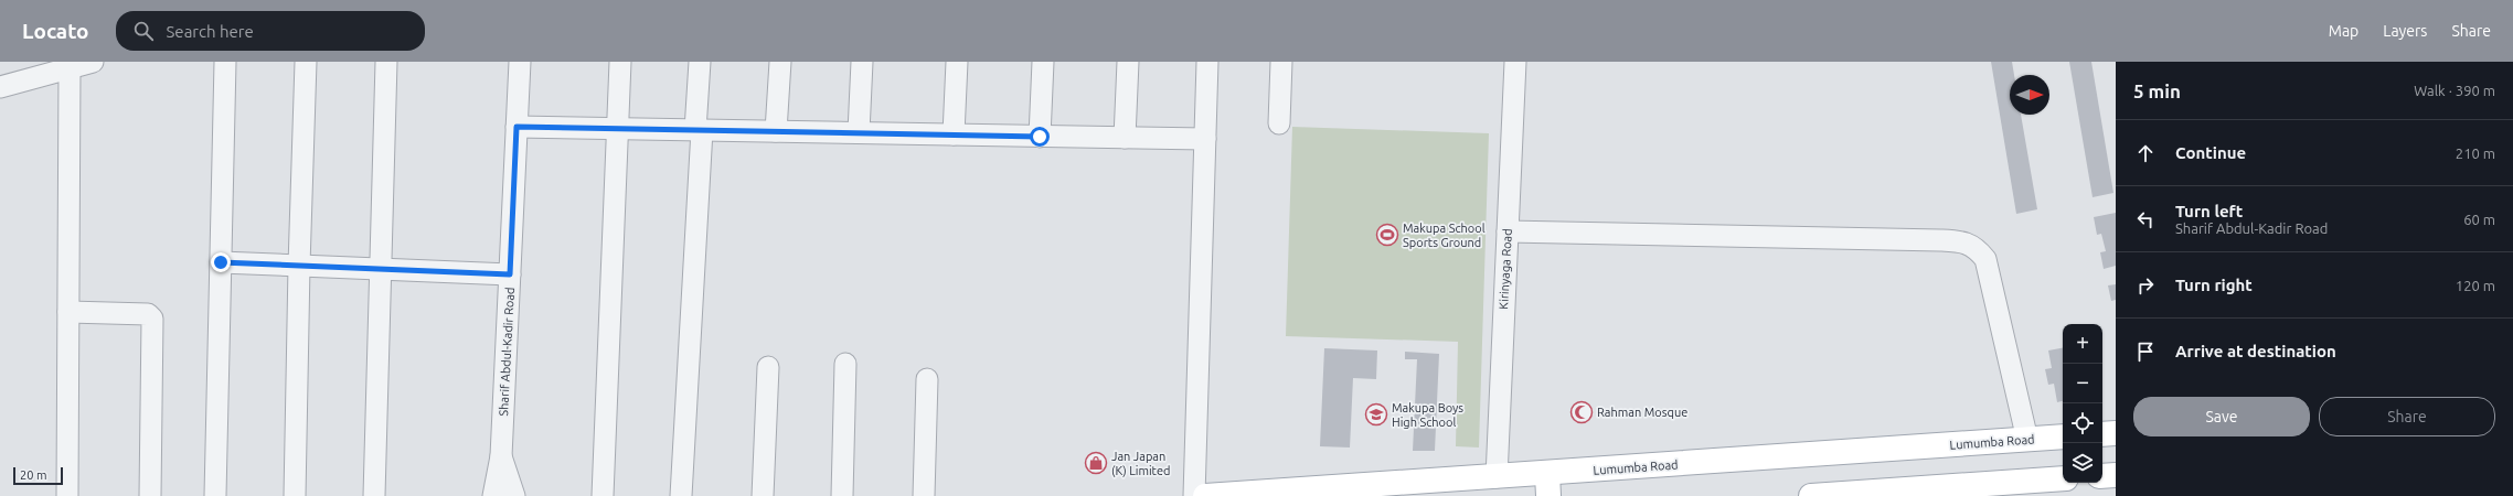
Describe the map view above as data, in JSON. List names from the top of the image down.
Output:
{
  "streets": {
    "main road": ["Lumumba Road"],
    "street": ["Kirinyaga Road", "Sharif Abdul-Kadir Road"]
  },
  "crossings": [
    ["Kirinyaga Road", "Lumumba Road"]
  ],
  "places": {
    "sports": ["Makupa School Sports Ground"],
    "mosque": ["Rahman Mosque"],
    "school or university": ["Makupa Boys High School"],
    "shop": ["Jan Japan (K) Limited"]
  },
  "scale_bar": "20 m",
  "north": "right",
  "page": {
    "header": "Locato",
    "search": "Search here",
    "nav": ["Map", "Layers", "Share"],
    "heading": ["5 min", "Walk · 390 m"],
    "list": [
      ["Continue", "210 m"],
      ["Turn left", "Sharif Abdul-Kadir Road", "60 m"],
      ["Turn right", "120 m"],
      "Arrive at destination"
    ],
    "map_buttons": ["+", "−"],
    "buttons": ["Save", "Share"],
    "scale": "20 m"
  }
}
